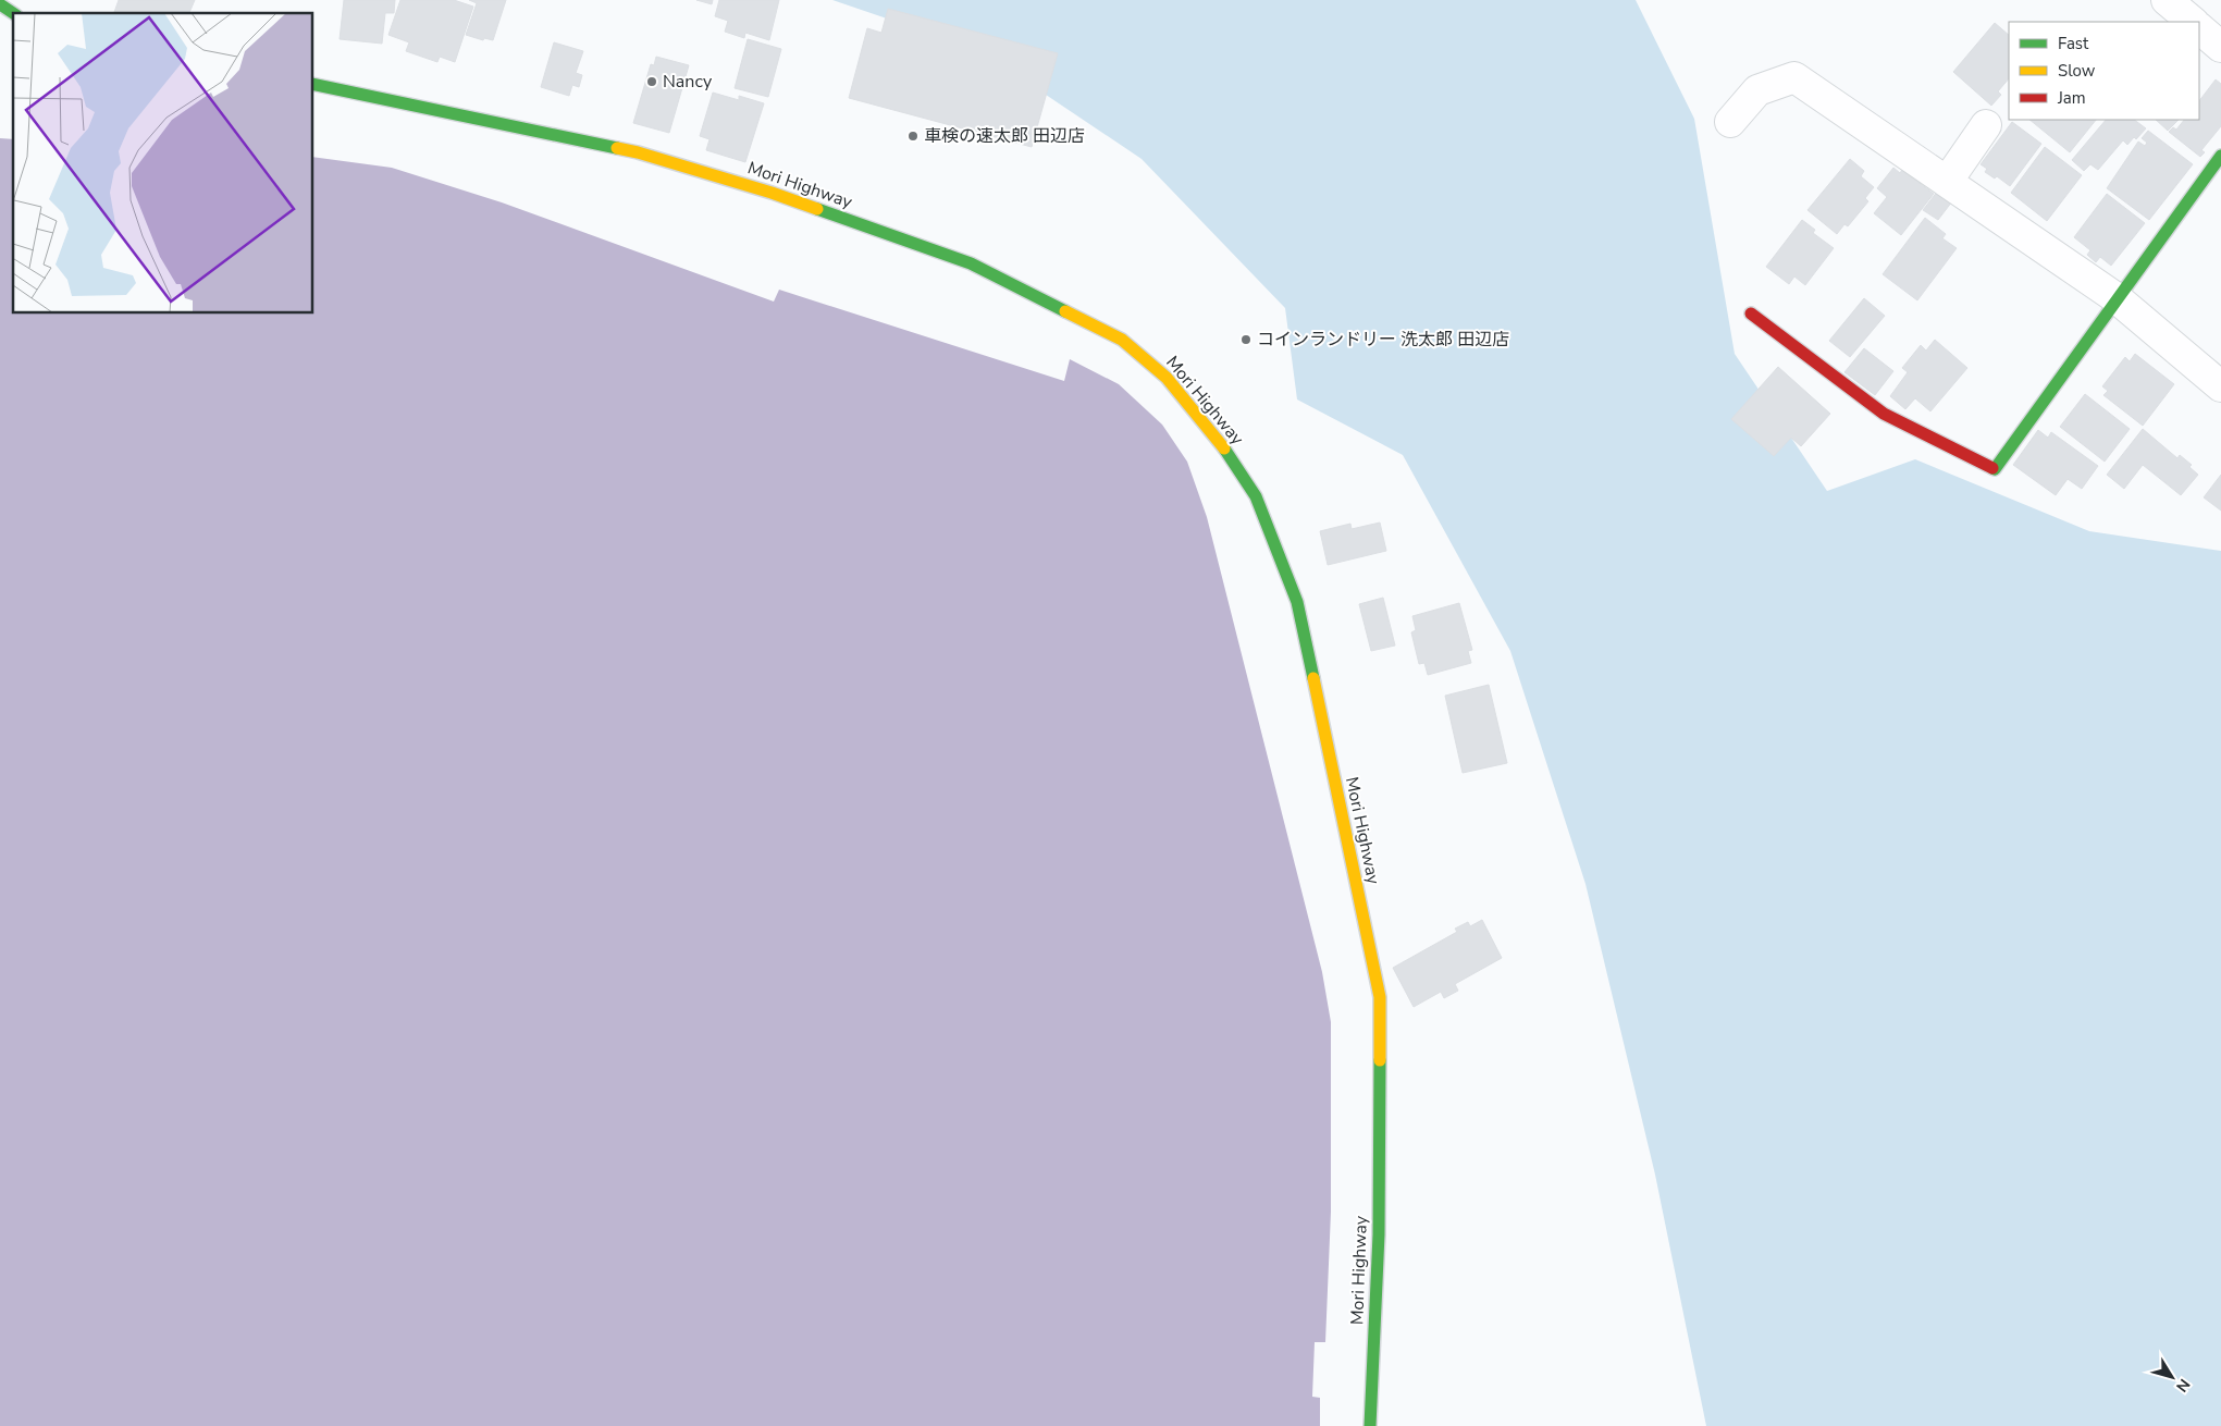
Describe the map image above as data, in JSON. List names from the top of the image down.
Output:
{
  "streets": {
    "main road": ["Mori Highway"]
  },
  "places": ["Nancy", "車検の速太郎 田辺店", "コインランドリー 洗太郎 田辺店"],
  "legend": ["Fast", "Slow", "Jam"],
  "north": "bottom right"
}
